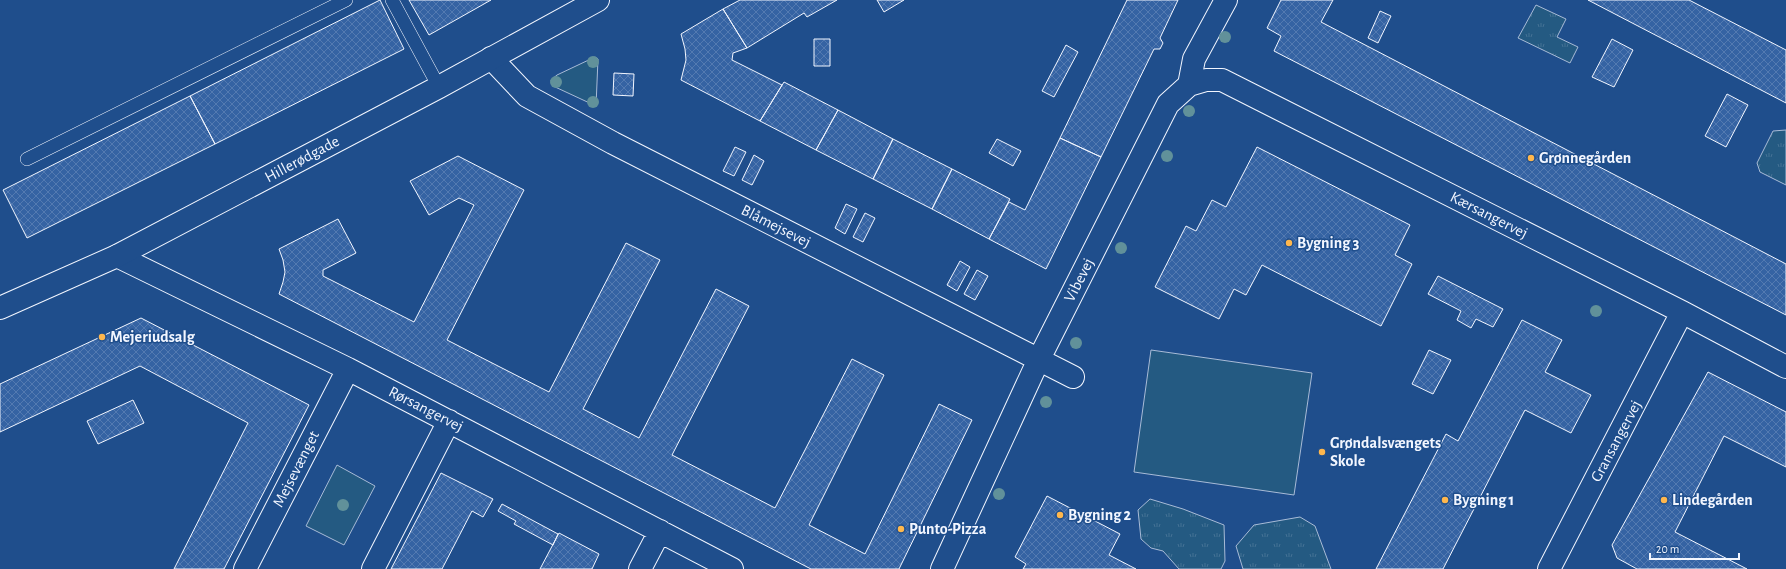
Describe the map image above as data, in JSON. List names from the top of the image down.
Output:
{
  "streets": {
    "street": [
      "Hillerødgade",
      "Kærsangervej",
      "Blåmejsevej",
      "Vibevej",
      "Rørsangervej",
      "Gransangervej",
      "Mejsevænget"
    ]
  },
  "crossings": [
    ["Hillerødgade", "Blåmejsevej"],
    ["Hillerødgade", "Rørsangervej"],
    ["Kærsangervej", "Vibevej"],
    ["Kærsangervej", "Gransangervej"],
    ["Blåmejsevej", "Vibevej"],
    ["Rørsangervej", "Mejsevænget"]
  ],
  "places": [
    "Grønnegården",
    "Bygning 3",
    "Mejeriudsalg",
    "Grøndalsvængets Skole",
    "Bygning 1",
    "Lindegården",
    "Bygning 2",
    "Punto-Pizza"
  ],
  "scale_bar": "20 m"
}
